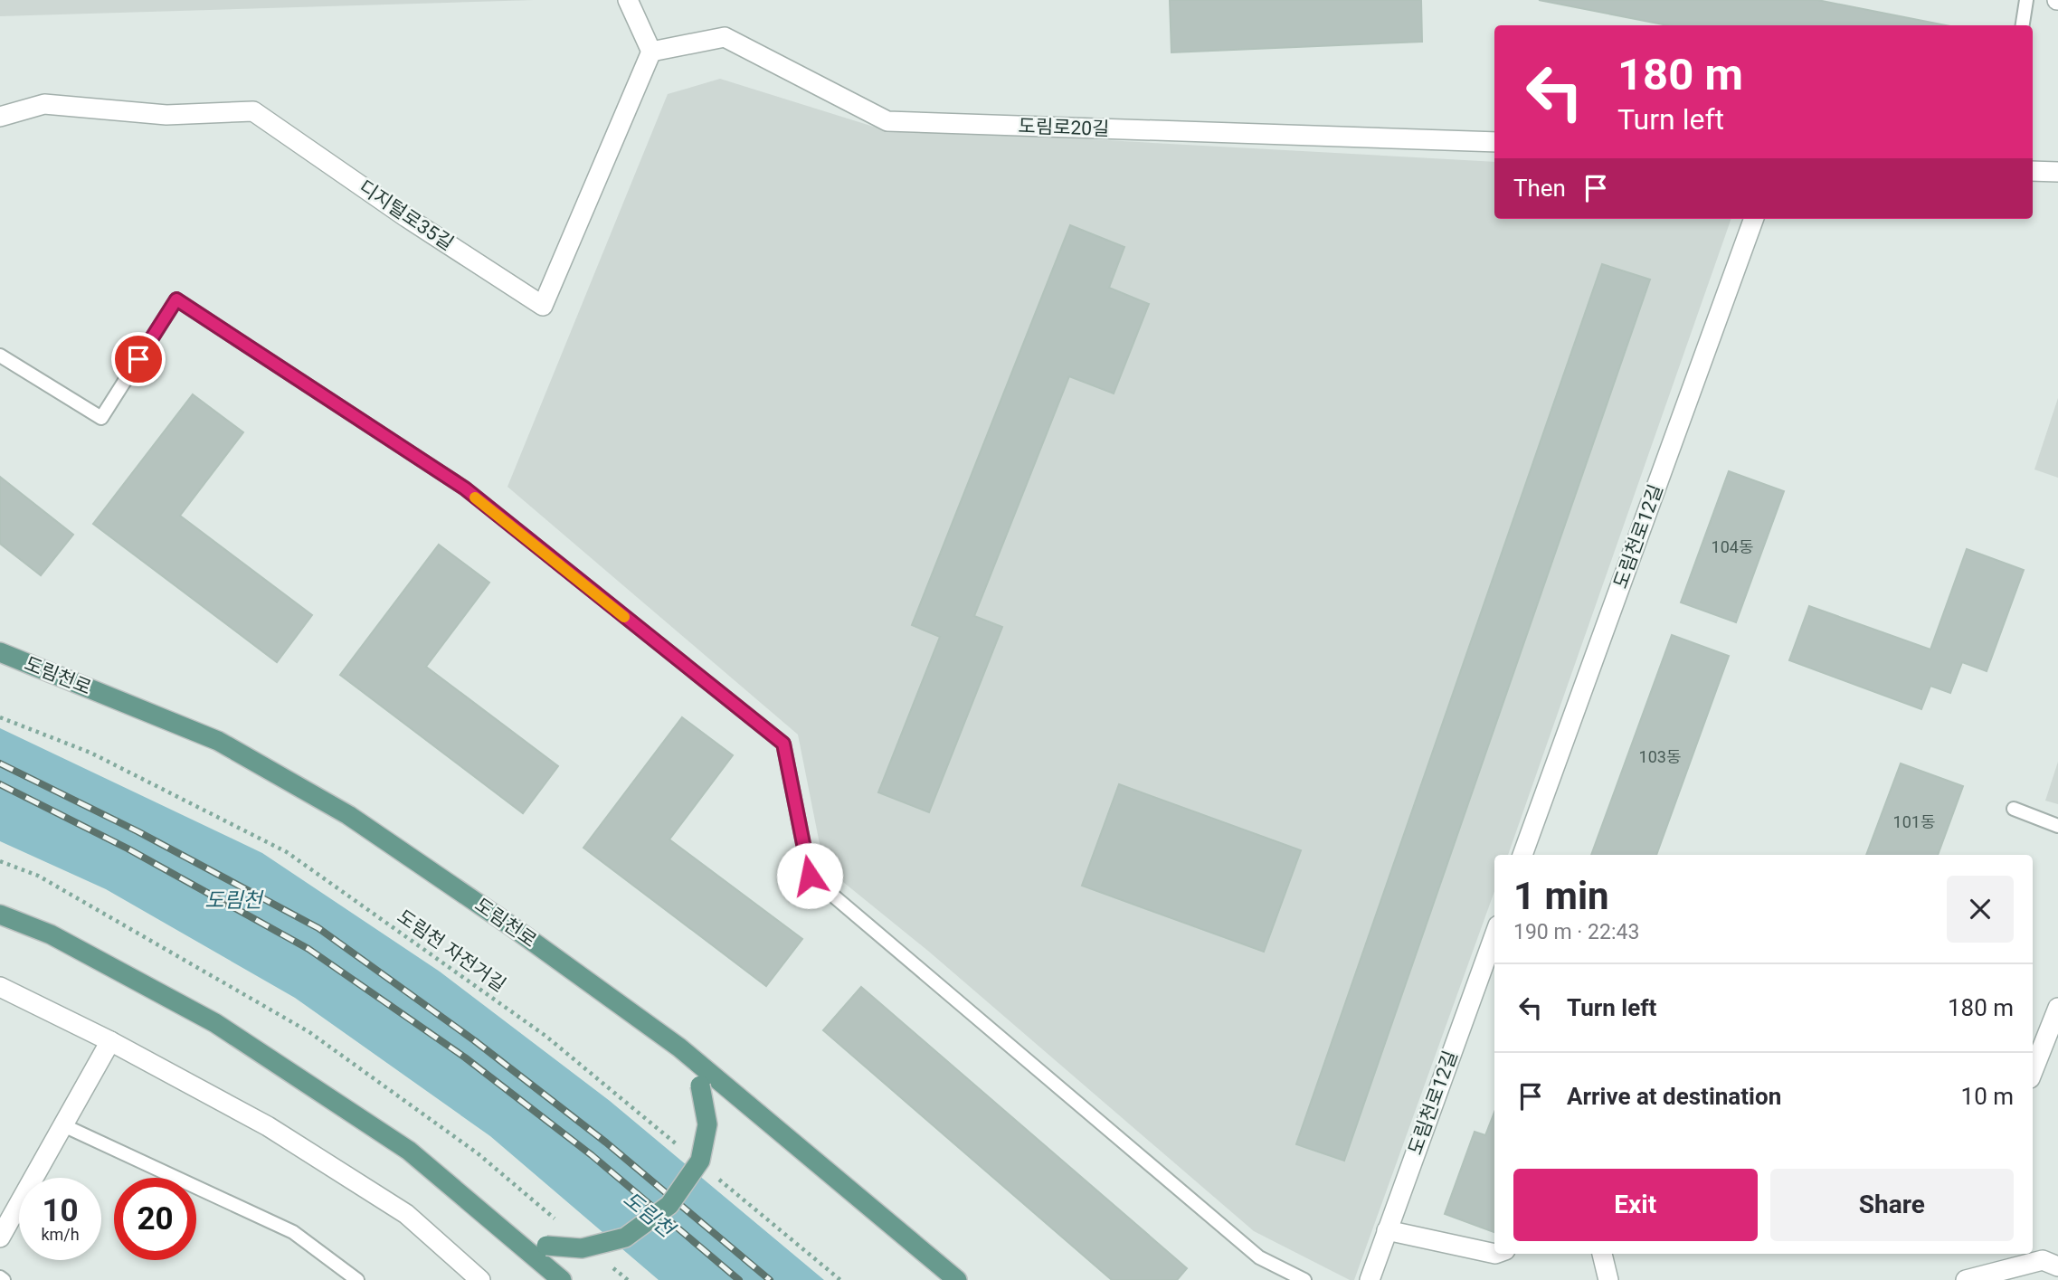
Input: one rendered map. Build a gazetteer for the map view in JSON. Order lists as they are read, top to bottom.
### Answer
{
  "streets": {
    "main road": ["도림천로"],
    "street": ["도림로20길", "디지털로35길", "도림천로12길"],
    "path": ["도림천 자전거길"]
  },
  "crossings": [
    ["도림로20길", "디지털로35길"]
  ],
  "water": ["도림천"],
  "house_numbers": ["104동", "103동", "101동"],
  "page": {
    "turn": ["180 m", "Turn left"],
    "then": "Then",
    "heading": ["1 min", "190 m · 22:43"],
    "list": [
      {
        "name": "Turn left",
        "value": "180 m"
      },
      {
        "name": "Arrive at destination",
        "value": "10 m"
      }
    ],
    "buttons": ["Exit", "Share"],
    "speed": "10 km/h",
    "limit": "20"
  }
}
